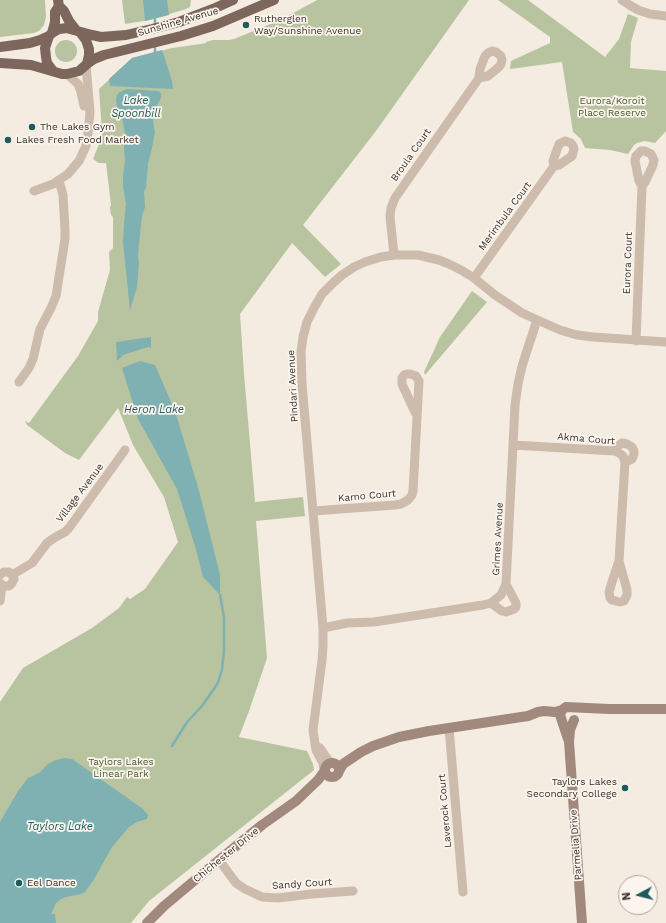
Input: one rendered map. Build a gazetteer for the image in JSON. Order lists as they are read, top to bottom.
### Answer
{
  "streets": {
    "main road": ["Sunshine Avenue"],
    "street": [
      "Broula Court",
      "Merimbula Court",
      "Eurora Court",
      "Pindari Avenue",
      "Akma Court",
      "Village Avenue",
      "Kamo Court",
      "Grimes Avenue",
      "Laverock Court",
      "Parmelia Drive",
      "Chichester Drive",
      "Sandy Court"
    ]
  },
  "crossings": [
    ["Broula Court", "Pindari Avenue"],
    ["Merimbula Court", "Pindari Avenue"],
    ["Eurora Court", "Pindari Avenue"],
    ["Pindari Avenue", "Kamo Court"],
    ["Pindari Avenue", "Grimes Avenue"],
    ["Pindari Avenue", "Chichester Drive"],
    ["Akma Court", "Grimes Avenue"],
    ["Laverock Court", "Chichester Drive"],
    ["Parmelia Drive", "Chichester Drive"],
    ["Chichester Drive", "Sandy Court"]
  ],
  "water": ["Lake Spoonbill", "Heron Lake", "Taylors Lake"],
  "parks": ["Eurora/Koroit Place Reserve", "Taylors Lakes Linear Park"],
  "places": [
    "Rutherglen Way/Sunshine Avenue",
    "The Lakes Gym",
    "Lakes Fresh Food Market",
    "Taylors Lakes Secondary College",
    "Eel Dance"
  ],
  "north": "left"
}
